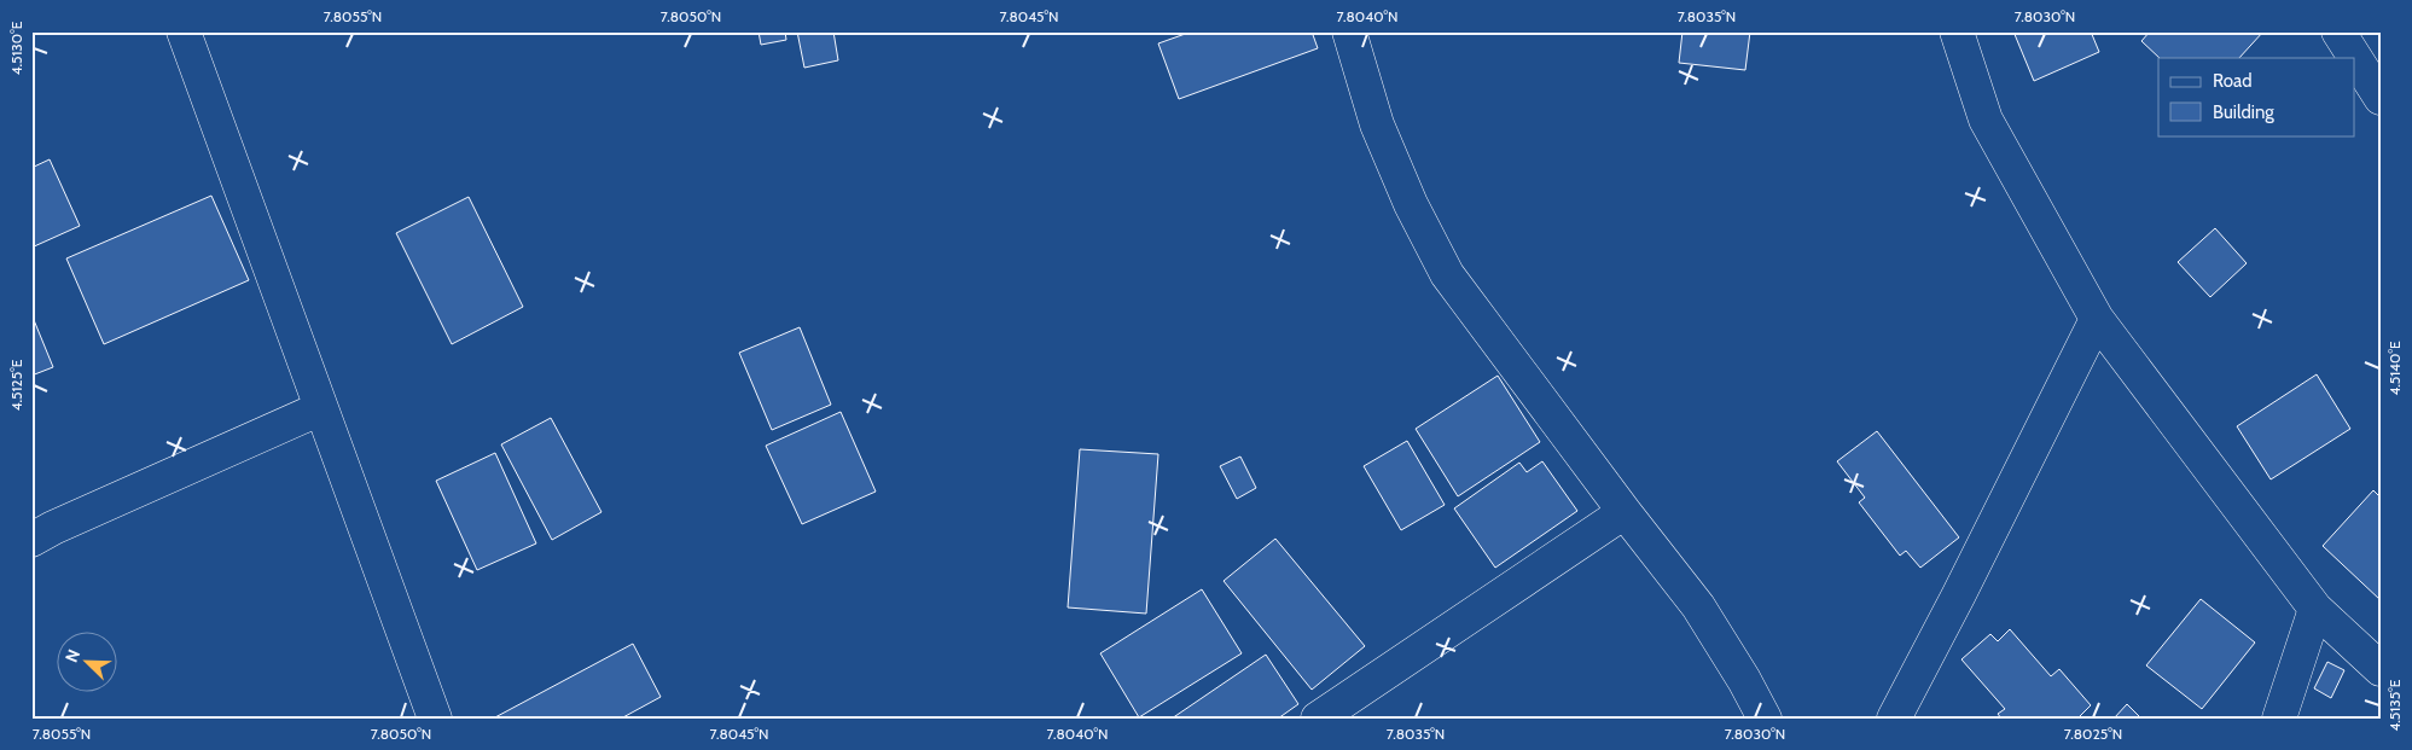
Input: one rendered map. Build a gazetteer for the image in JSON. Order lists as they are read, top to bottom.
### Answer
{
  "legend": ["Road", "Building"],
  "north": "top left",
  "coordinates": [
    "7.8055°N",
    "7.8050°N",
    "7.8045°N",
    "7.8040°N",
    "7.8035°N",
    "7.8030°N",
    "4.5130°E",
    "4.5140°E",
    "4.5125°E",
    "4.5135°E",
    "7.8025°N"
  ]
}
